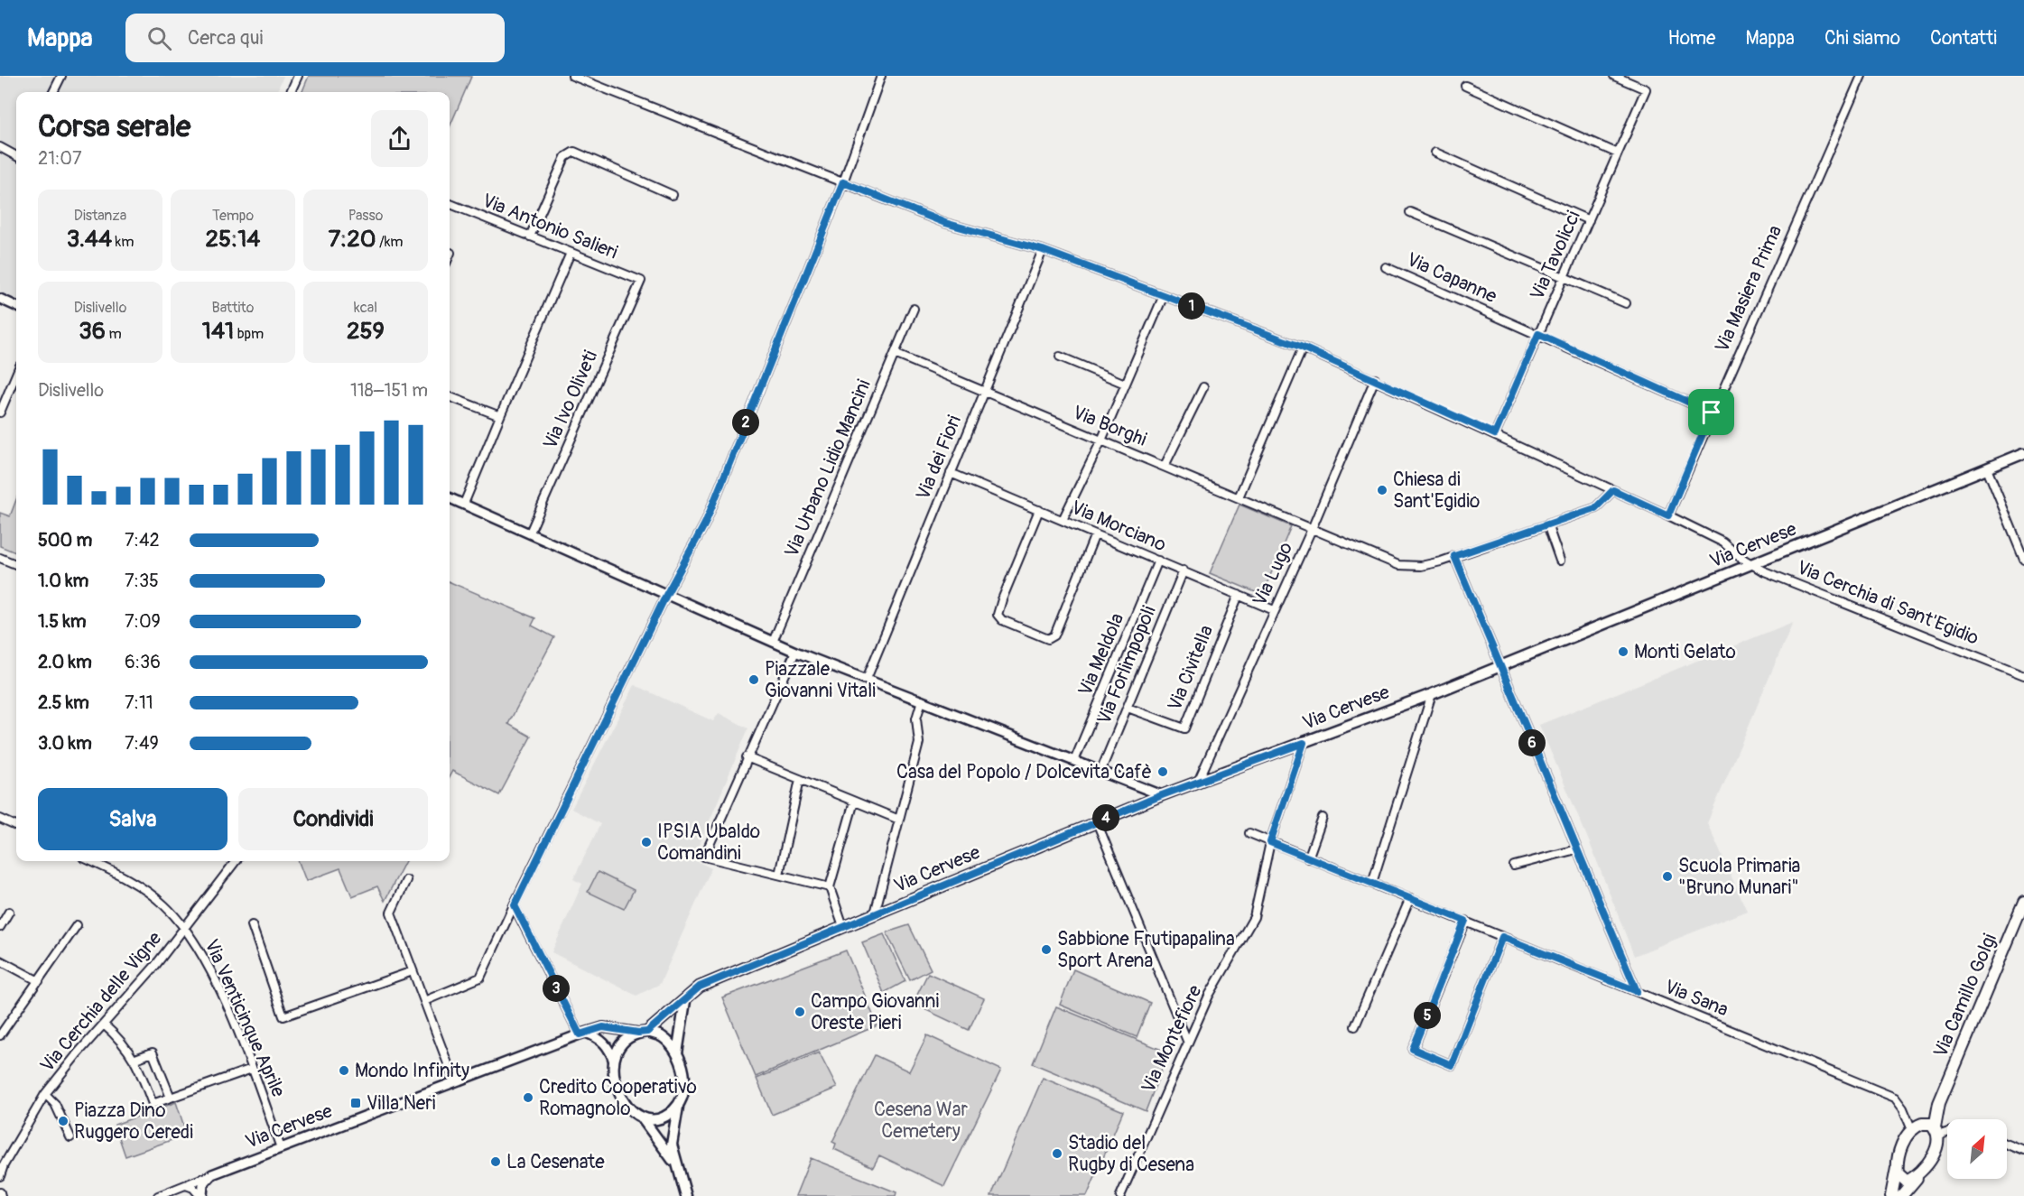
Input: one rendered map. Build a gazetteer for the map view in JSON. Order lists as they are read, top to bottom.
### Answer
{
  "streets": {
    "main road": ["Via Cervese", "Via Camillo Golgi"],
    "street": [
      "Via Antonio Salieri",
      "Via Tavolicci",
      "Via Capanne",
      "Via Masiera Prima",
      "Via Ivo Oliveti",
      "Via Borghi",
      "Via dei Fiori",
      "Via Urbano Lidio Mancini",
      "Via Morciano",
      "Via Lugo",
      "Via Cerchia di Sant'Egidio",
      "Via Meldola",
      "Via Forlimpopoli",
      "Via Civitella",
      "Via Sana",
      "Via Cerchia delle Vigne",
      "Via Venticinque Aprile",
      "Via Montefiore"
    ]
  },
  "crossings": [
    ["Via Antonio Salieri", "Via Ivo Oliveti"],
    ["Via Tavolicci", "Via Capanne"],
    ["Via Tavolicci", "Via Cerchia di Sant'Egidio"],
    ["Via Capanne", "Via Masiera Prima"],
    ["Via Masiera Prima", "Via Cerchia di Sant'Egidio"],
    ["Via Borghi", "Via dei Fiori"],
    ["Via Borghi", "Via Urbano Lidio Mancini"],
    ["Via Borghi", "Via Lugo"],
    ["Via Borghi", "Via Cerchia di Sant'Egidio"],
    ["Via dei Fiori", "Via Morciano"],
    ["Via dei Fiori", "Via Cerchia di Sant'Egidio"],
    ["Via Morciano", "Via Lugo"],
    ["Via Morciano", "Via Meldola"],
    ["Via Morciano", "Via Forlimpopoli"],
    ["Via Morciano", "Via Civitella"],
    ["Via Cervese", "Via Lugo"],
    ["Via Cervese", "Via Cerchia di Sant'Egidio"],
    ["Via Cervese", "Via Venticinque Aprile"],
    ["Via Cervese", "Via Montefiore"],
    ["Via Lugo", "Via Cerchia di Sant'Egidio"],
    ["Via Forlimpopoli", "Via Civitella"],
    ["Via Camillo Golgi", "Via Sana"],
    ["Via Sana", "Via Montefiore"],
    ["Via Cerchia delle Vigne", "Via Venticinque Aprile"]
  ],
  "parks": ["Cesena War Cemetery"],
  "places": {
    "other": [
      "Chiesa di Sant'Egidio",
      "Monti Gelato",
      "Piazzale Giovanni Vitali",
      "Casa del Popolo / Dolcevita Cafè",
      "IPSIA Ubaldo Comandini",
      "Scuola Primaria \"Bruno Munari\"",
      "Sabbione Frutipapalina Sport Arena",
      "Campo Giovanni Oreste Pieri",
      "Mondo Infinity",
      "Credito Cooperativo Romagnolo",
      "Piazza Dino Ruggero Ceredi",
      "Stadio del Rugby di Cesena",
      "La Cesenate"
    ],
    "transit": ["Villa Neri"]
  },
  "north": "top right",
  "page": {
    "header": "Mappa",
    "search": "Cerca qui",
    "nav": [
      "Home",
      "Mappa",
      "Chi siamo",
      "Contatti"
    ],
    "heading": ["Corsa serale", "21:07"],
    "stats": [
      ["Distanza", "3.44 km"],
      ["Tempo", "25:14"],
      ["Passo", "7:20 /km"],
      ["Dislivello", "36 m"],
      ["Battito", "141 bpm"],
      ["kcal", "259"]
    ],
    "pins": [
      "1",
      "2",
      "6",
      "4",
      "3",
      "5"
    ],
    "chart": ["Dislivello", "118–151 m"],
    "list": [
      {
        "name": "500 m",
        "note": "7:42"
      },
      {
        "name": "1.0 km",
        "note": "7:35"
      },
      {
        "name": "1.5 km",
        "note": "7:09"
      },
      {
        "name": "2.0 km",
        "note": "6:36"
      },
      {
        "name": "2.5 km",
        "note": "7:11"
      },
      {
        "name": "3.0 km",
        "note": "7:49"
      }
    ],
    "buttons": ["Salva", "Condividi"]
  }
}
